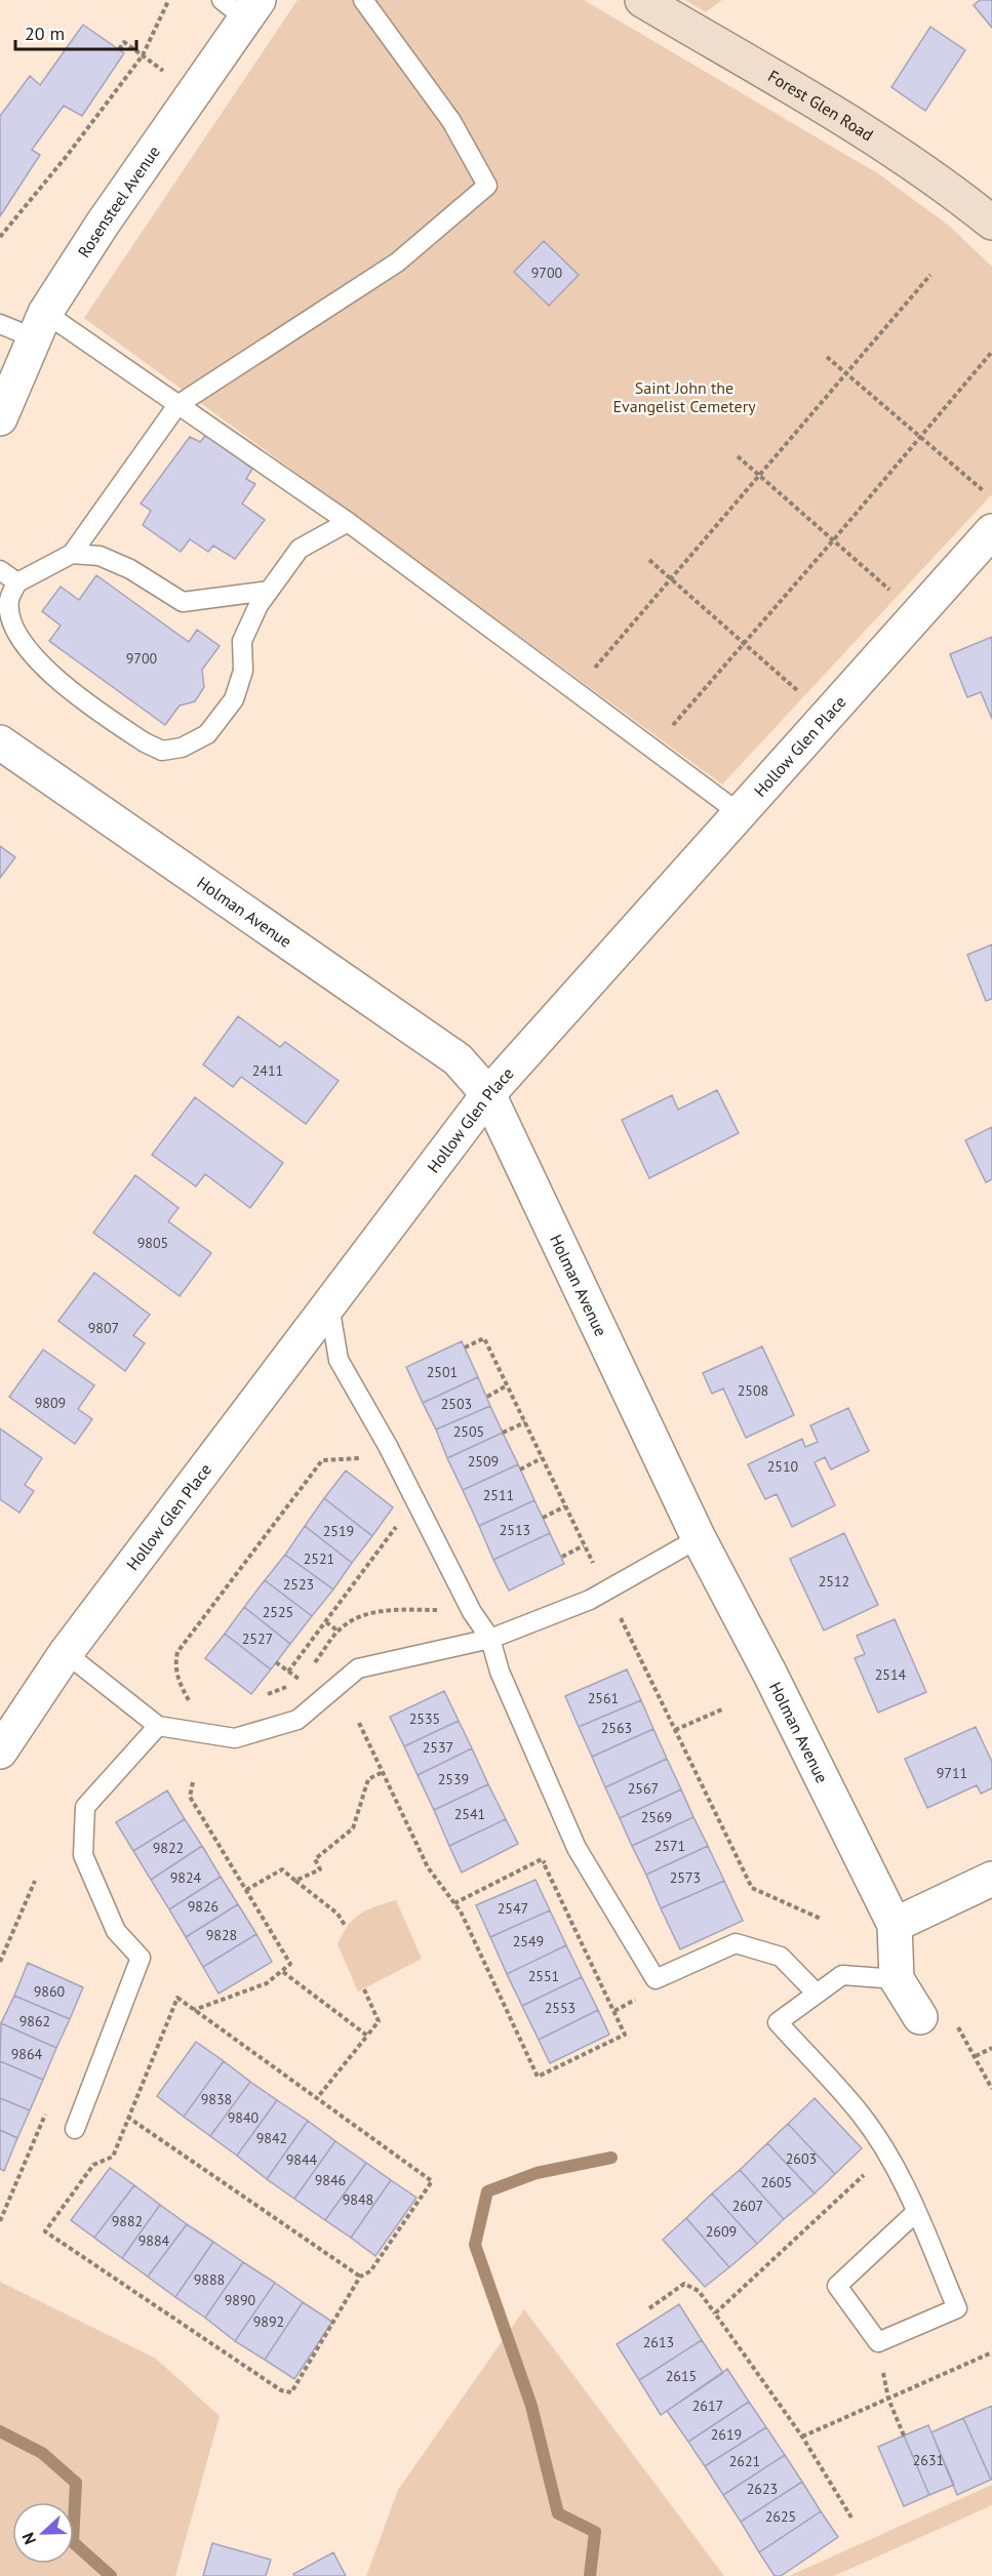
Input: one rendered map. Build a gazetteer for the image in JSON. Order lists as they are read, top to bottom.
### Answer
{
  "streets": {
    "main road": ["Forest Glen Road"],
    "street": ["Rosensteel Avenue", "Hollow Glen Place", "Holman Avenue"]
  },
  "crossings": [
    ["Hollow Glen Place", "Holman Avenue"]
  ],
  "parks": ["Saint John the Evangelist Cemetery"],
  "house_numbers": [
    "9700",
    "9700",
    "2411",
    "9805",
    "9807",
    "2501",
    "2508",
    "9809",
    "2503",
    "2505",
    "2509",
    "2510",
    "2511",
    "2513",
    "2519",
    "2521",
    "2512",
    "2523",
    "2525",
    "2527",
    "2514",
    "2561",
    "2535",
    "2563",
    "2537",
    "9711",
    "2539",
    "2567",
    "2541",
    "2569",
    "2571",
    "9822",
    "9824",
    "2573",
    "9826",
    "2547",
    "9828",
    "2549",
    "2551",
    "9860",
    "2553",
    "9862",
    "9864",
    "9838",
    "9840",
    "9842",
    "2603",
    "9844",
    "9846",
    "2605",
    "9848",
    "2607",
    "9882",
    "2609",
    "9884",
    "9888",
    "9890",
    "9892",
    "2613",
    "2615",
    "2617",
    "2619",
    "2631",
    "2621",
    "2623",
    "2625"
  ],
  "scale_bar": "20 m",
  "north": "left"
}
